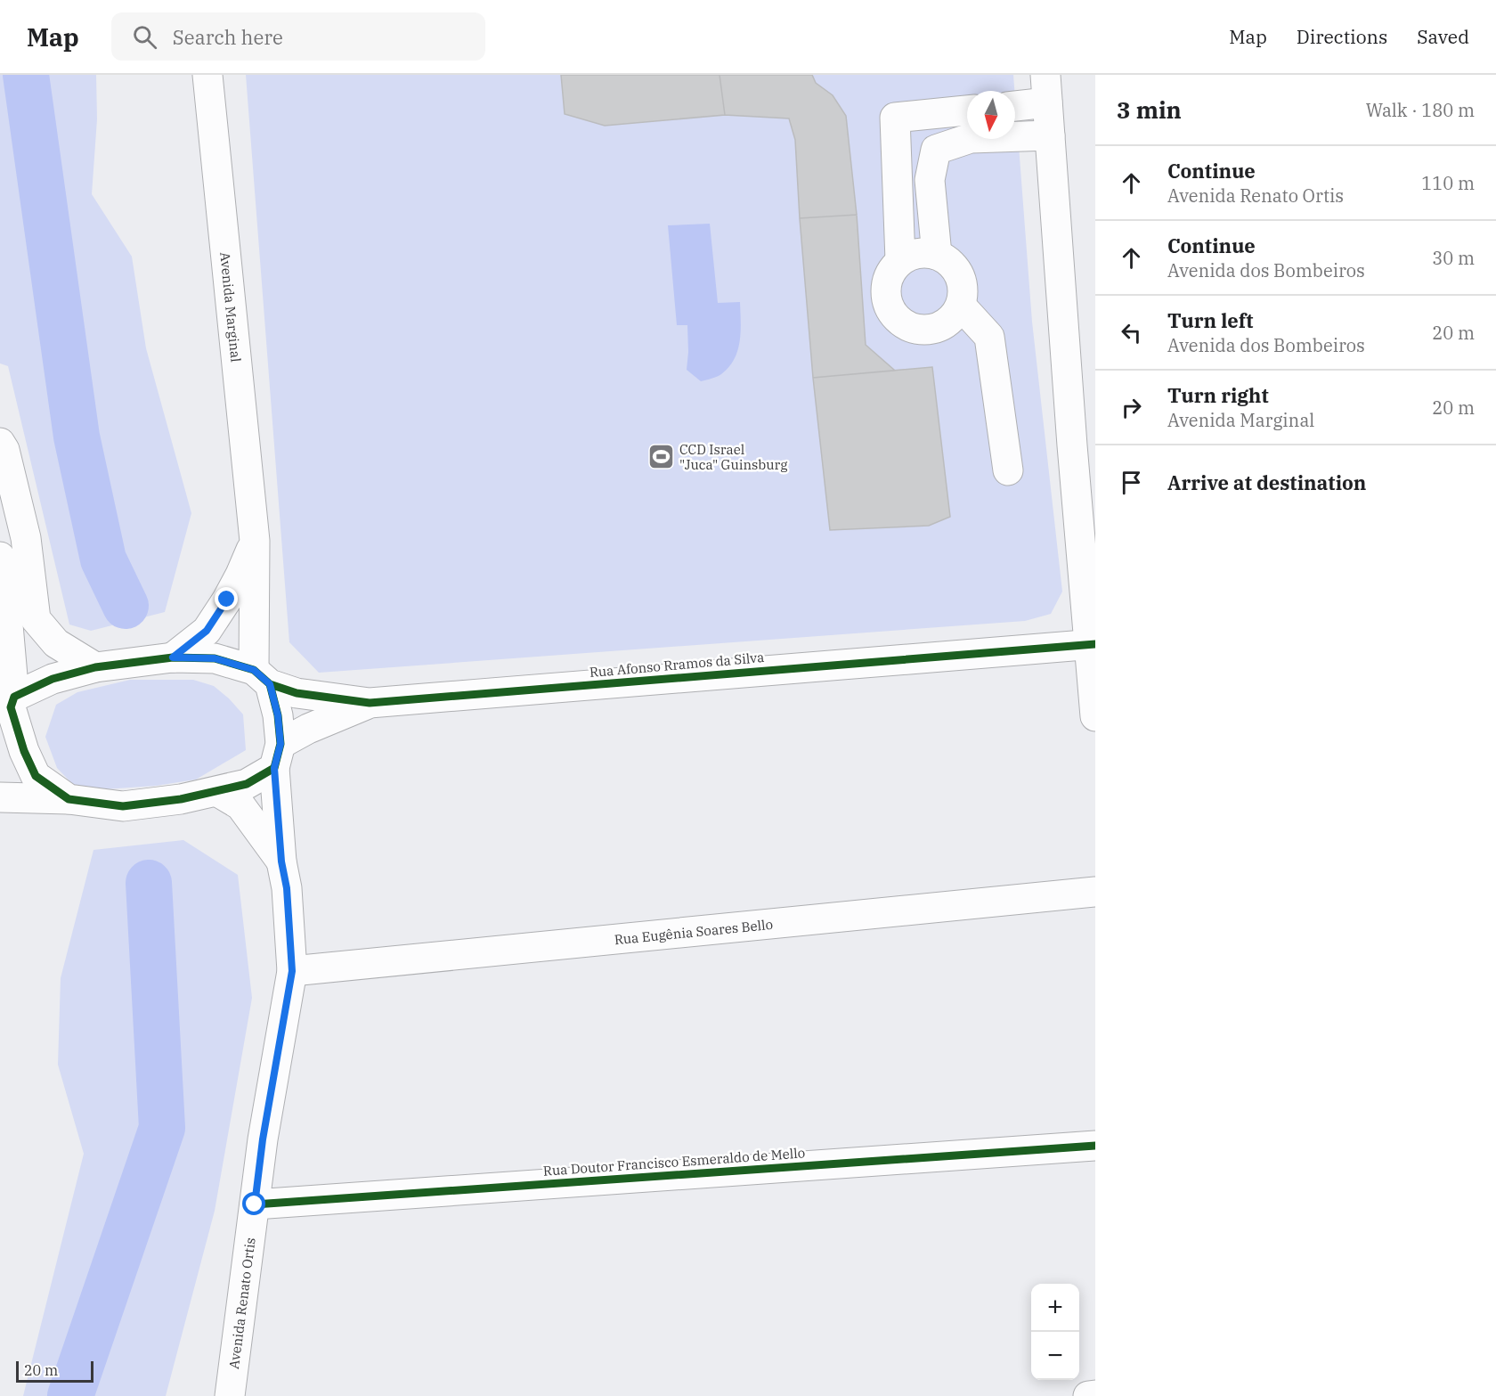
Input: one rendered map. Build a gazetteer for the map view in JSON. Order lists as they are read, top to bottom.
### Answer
{
  "streets": {
    "street": [
      "Avenida Marginal",
      "Rua Afonso Rramos da Silva",
      "Rua Eugênia Soares Bello",
      "Rua Doutor Francisco Esmeraldo de Mello",
      "Avenida Renato Ortis"
    ]
  },
  "crossings": [
    ["Avenida Marginal", "Rua Afonso Rramos da Silva"],
    ["Avenida Marginal", "Avenida Renato Ortis"],
    ["Rua Afonso Rramos da Silva", "Avenida Renato Ortis"],
    ["Rua Eugênia Soares Bello", "Avenida Renato Ortis"],
    ["Rua Doutor Francisco Esmeraldo de Mello", "Avenida Renato Ortis"]
  ],
  "places": {
    "sports": ["CCD Israel \"Juca\" Guinsburg"]
  },
  "scale_bar": "20 m",
  "north": "bottom",
  "page": {
    "header": "Map",
    "search": "Search here",
    "nav": ["Map", "Directions", "Saved"],
    "heading": ["3 min", "Walk · 180 m"],
    "list": [
      ["Continue", "Avenida Renato Ortis", "110 m"],
      ["Continue", "Avenida dos Bombeiros", "30 m"],
      ["Turn left", "Avenida dos Bombeiros", "20 m"],
      ["Turn right", "Avenida Marginal", "20 m"],
      "Arrive at destination"
    ],
    "map_buttons": ["+", "−"],
    "scale": "20 m"
  }
}
